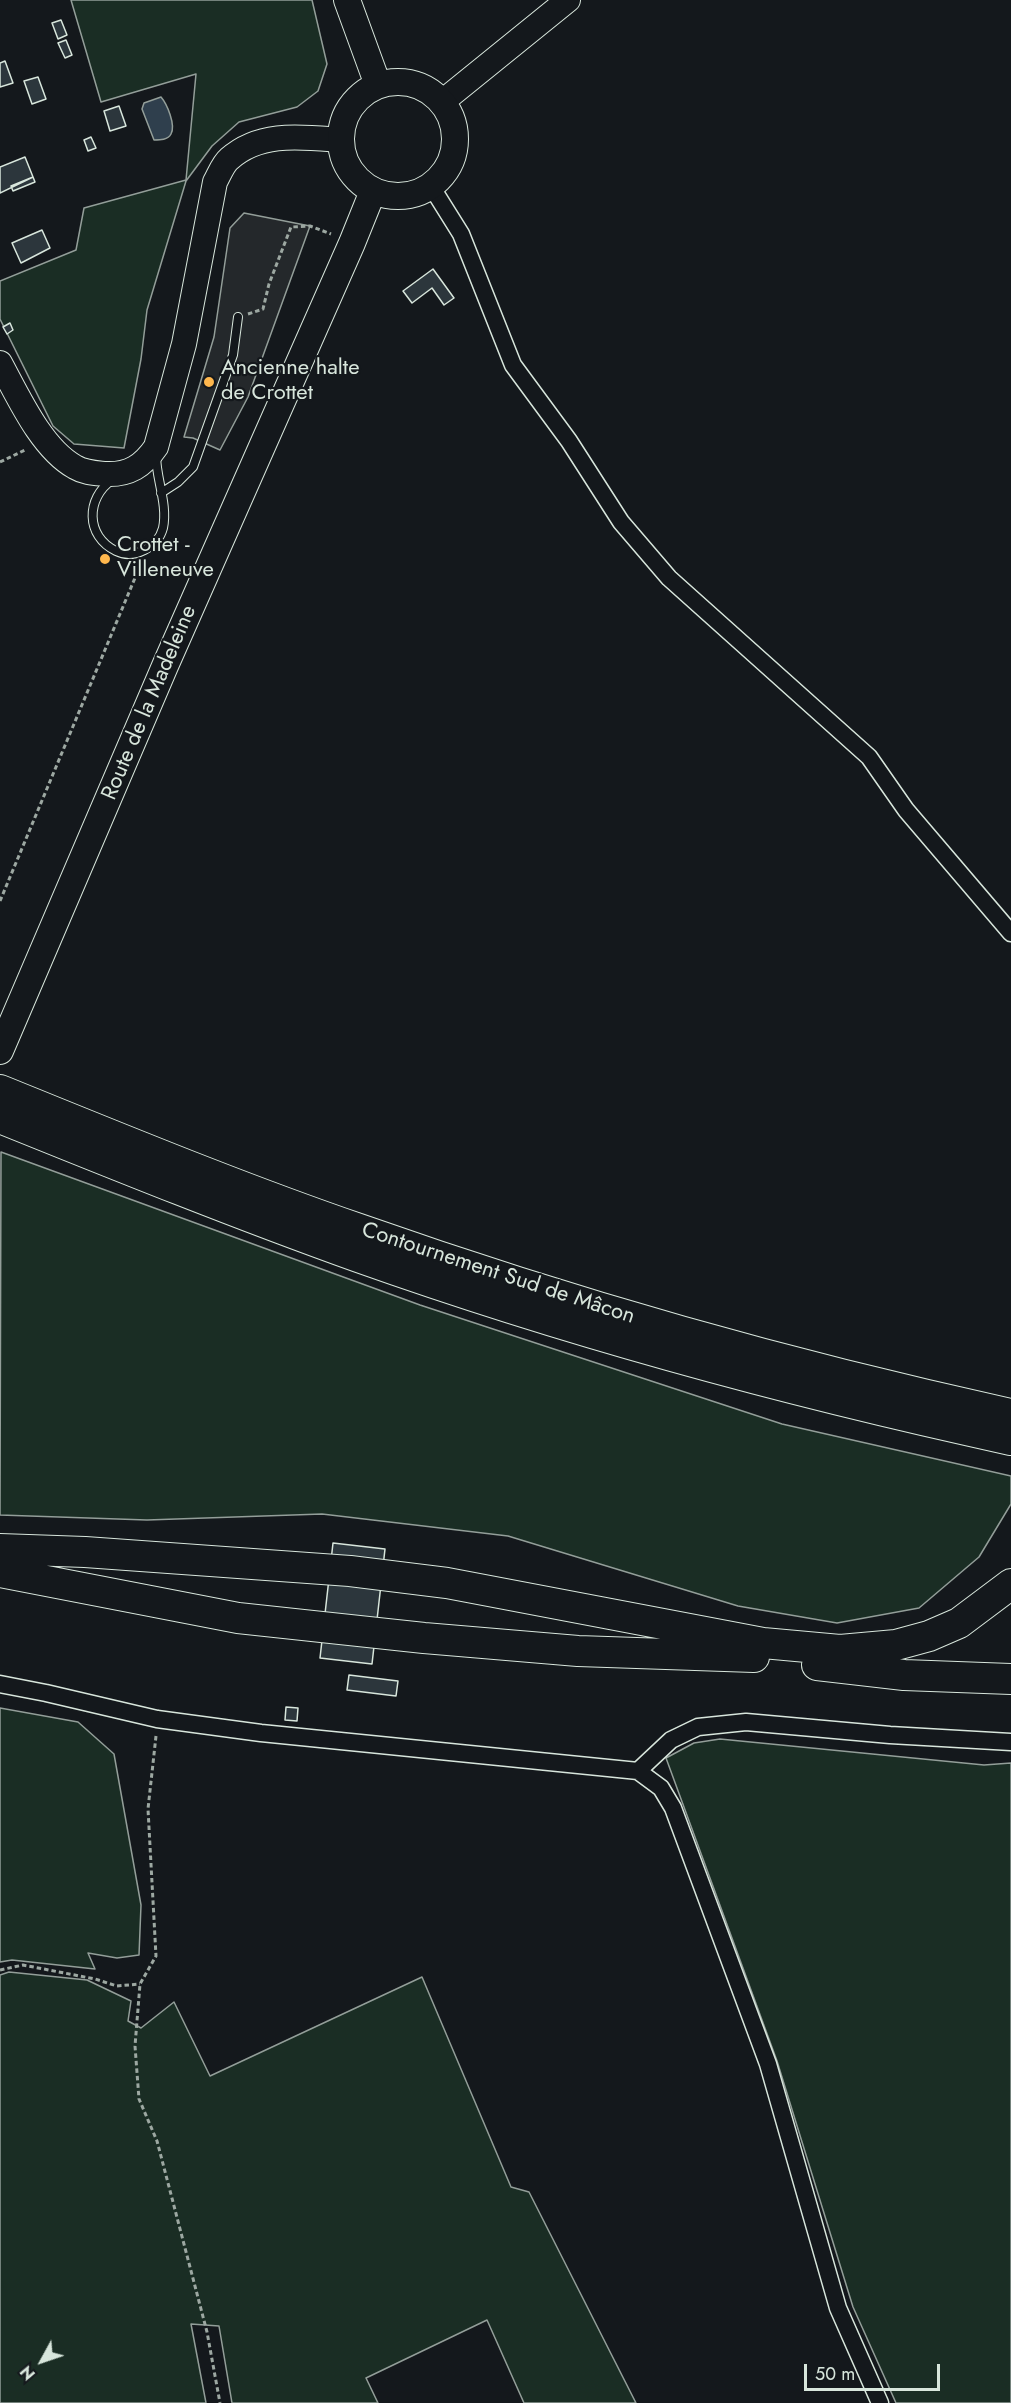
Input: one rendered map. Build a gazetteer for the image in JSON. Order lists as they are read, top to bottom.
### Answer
{
  "streets": {
    "highway": ["Contournement Sud de Mâcon"],
    "main road": ["Route de la Madeleine"]
  },
  "places": ["Ancienne halte de Crottet", "Crottet - Villeneuve"],
  "scale_bar": "50 m",
  "north": "bottom left"
}
